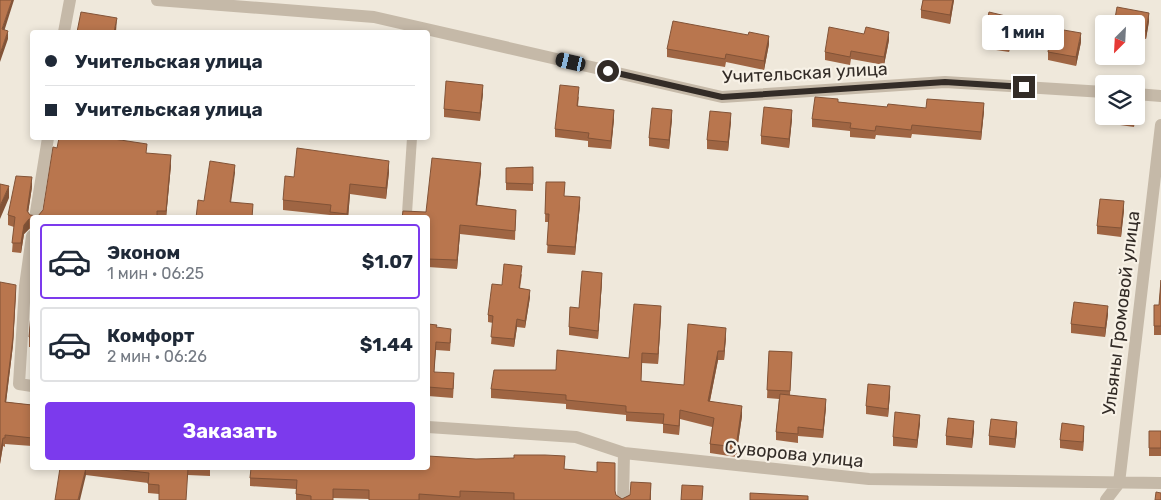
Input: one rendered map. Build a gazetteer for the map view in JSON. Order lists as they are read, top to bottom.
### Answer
{
  "streets": {
    "street": ["Учительская улица", "Ульяны Громовой улица", "Суворова улица"]
  },
  "crossings": [
    ["Ульяны Громовой улица", "Суворова улица"]
  ],
  "north": "bottom left",
  "page": {
    "bubble": "1 мин",
    "banner": ["Учительская улица", "Учительская улица"],
    "list": [
      {
        "name": "Эконом",
        "note": "1 мин · 06:25",
        "value": "$1.07"
      },
      {
        "name": "Комфорт",
        "note": "2 мин · 06:26",
        "value": "$1.44"
      }
    ],
    "buttons": "Заказать"
  }
}
